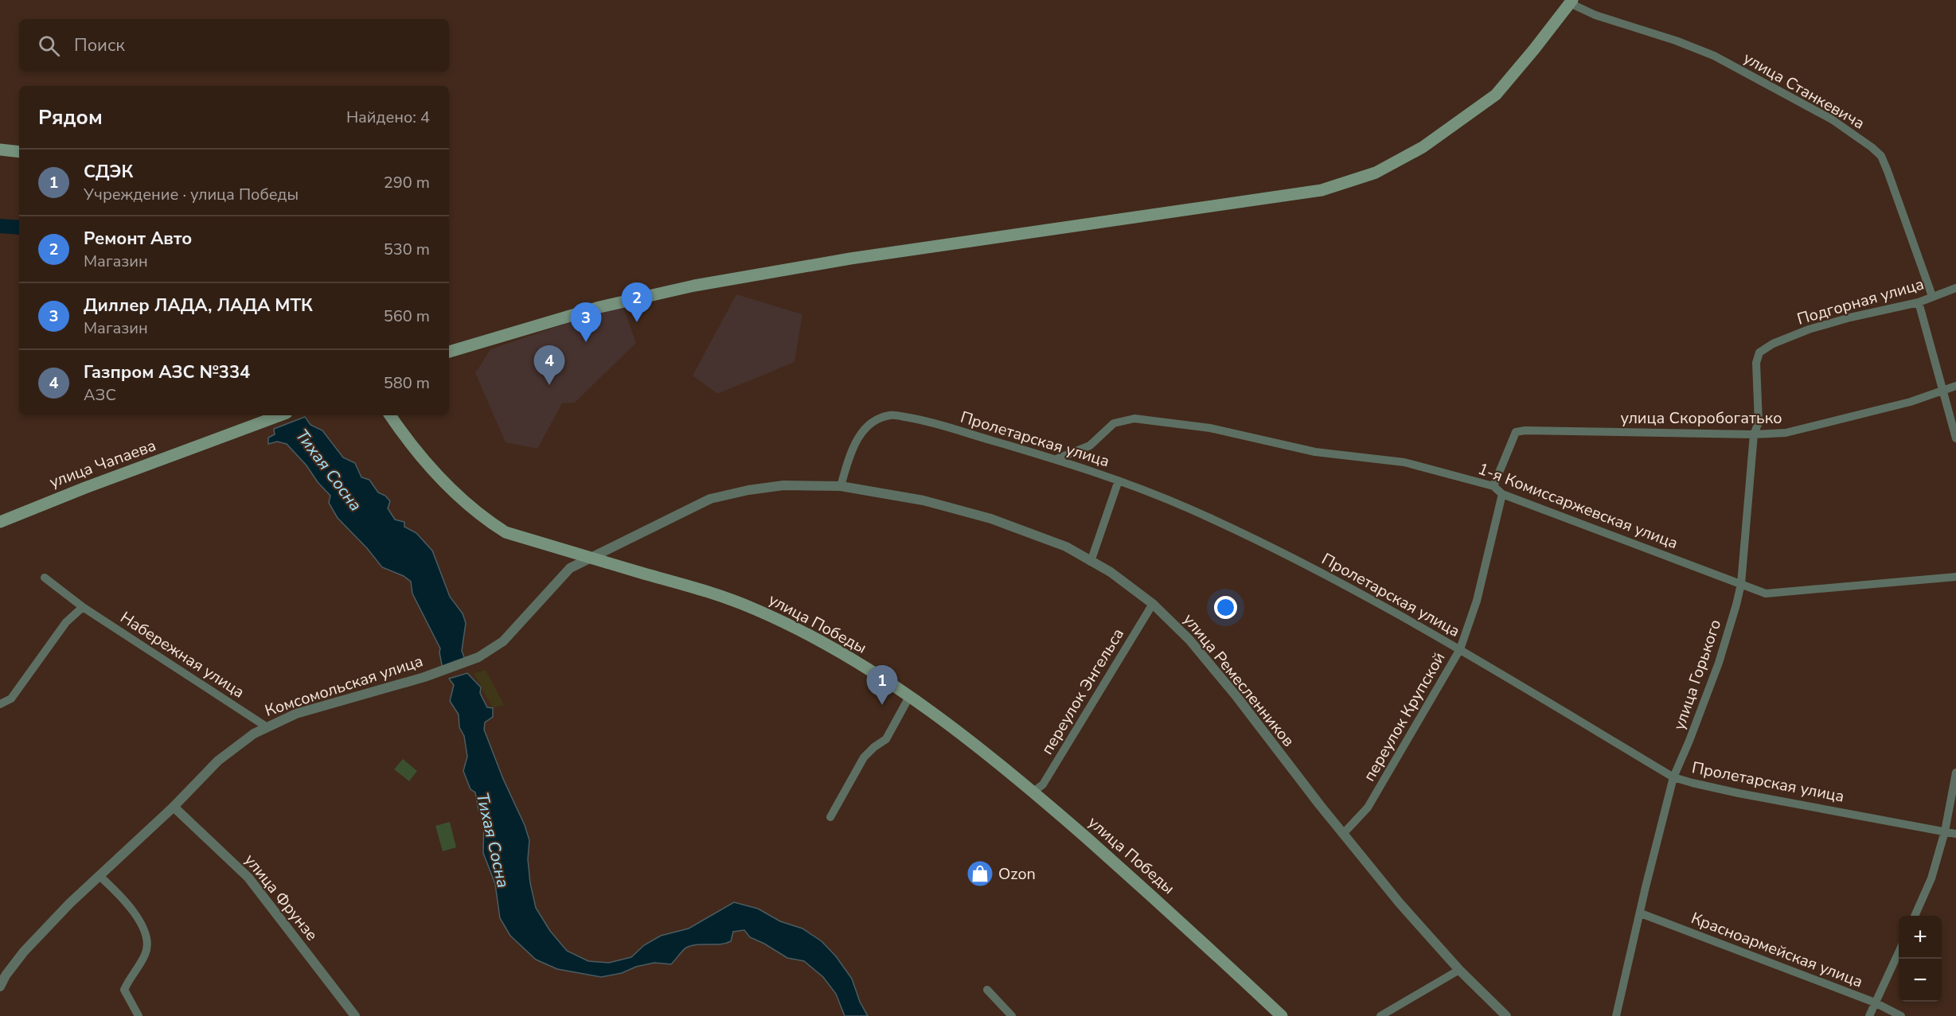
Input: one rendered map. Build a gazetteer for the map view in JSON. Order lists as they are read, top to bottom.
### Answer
{
  "streets": {
    "main road": ["улица Чапаева", "улица Победы"],
    "street": [
      "улица Станкевича",
      "Подгорная улица",
      "улица Скоробогатько",
      "Пролетарская улица",
      "1-я Комиссаржевская улица",
      "Набережная улица",
      "улица Горького",
      "улица Ремесленников",
      "Комсомольская улица",
      "переулок Энгельса",
      "переулок Крупской",
      "улица Фрунзе",
      "Красноармейская улица"
    ]
  },
  "crossings": [
    ["улица Станкевича", "Подгорная улица"],
    ["Подгорная улица", "улица Горького"],
    ["улица Скоробогатько", "1-я Комиссаржевская улица"],
    ["улица Скоробогатько", "улица Горького"],
    ["Пролетарская улица", "1-я Комиссаржевская улица"],
    ["Пролетарская улица", "улица Горького"],
    ["Пролетарская улица", "улица Ремесленников"],
    ["Пролетарская улица", "переулок Крупской"],
    ["1-я Комиссаржевская улица", "улица Горького"],
    ["1-я Комиссаржевская улица", "переулок Крупской"],
    ["улица Победы", "улица Ремесленников"],
    ["улица Победы", "Комсомольская улица"],
    ["улица Победы", "переулок Энгельса"],
    ["Набережная улица", "Комсомольская улица"],
    ["улица Горького", "Красноармейская улица"],
    ["улица Ремесленников", "Комсомольская улица"],
    ["улица Ремесленников", "переулок Энгельса"],
    ["улица Ремесленников", "переулок Крупской"],
    ["Комсомольская улица", "улица Фрунзе"]
  ],
  "water": ["Тихая Сосна"],
  "places": {
    "shop": ["Ozon"]
  },
  "page": {
    "search": "Поиск",
    "heading": ["Рядом", "Найдено: 4"],
    "list": [
      {
        "mark": "1",
        "name": "СДЭК",
        "note": "Учреждение · улица Победы",
        "value": "290 m"
      },
      {
        "mark": "2",
        "name": "Ремонт Авто",
        "note": "Магазин",
        "value": "530 m"
      },
      {
        "mark": "3",
        "name": "Диллер ЛАДА, ЛАДА МТК",
        "note": "Магазин",
        "value": "560 m"
      },
      {
        "mark": "4",
        "name": "Газпром АЗС №334",
        "note": "АЗС",
        "value": "580 m"
      }
    ],
    "pins": [
      "2",
      "3",
      "4",
      "1"
    ],
    "map_buttons": ["+", "−"]
  }
}
